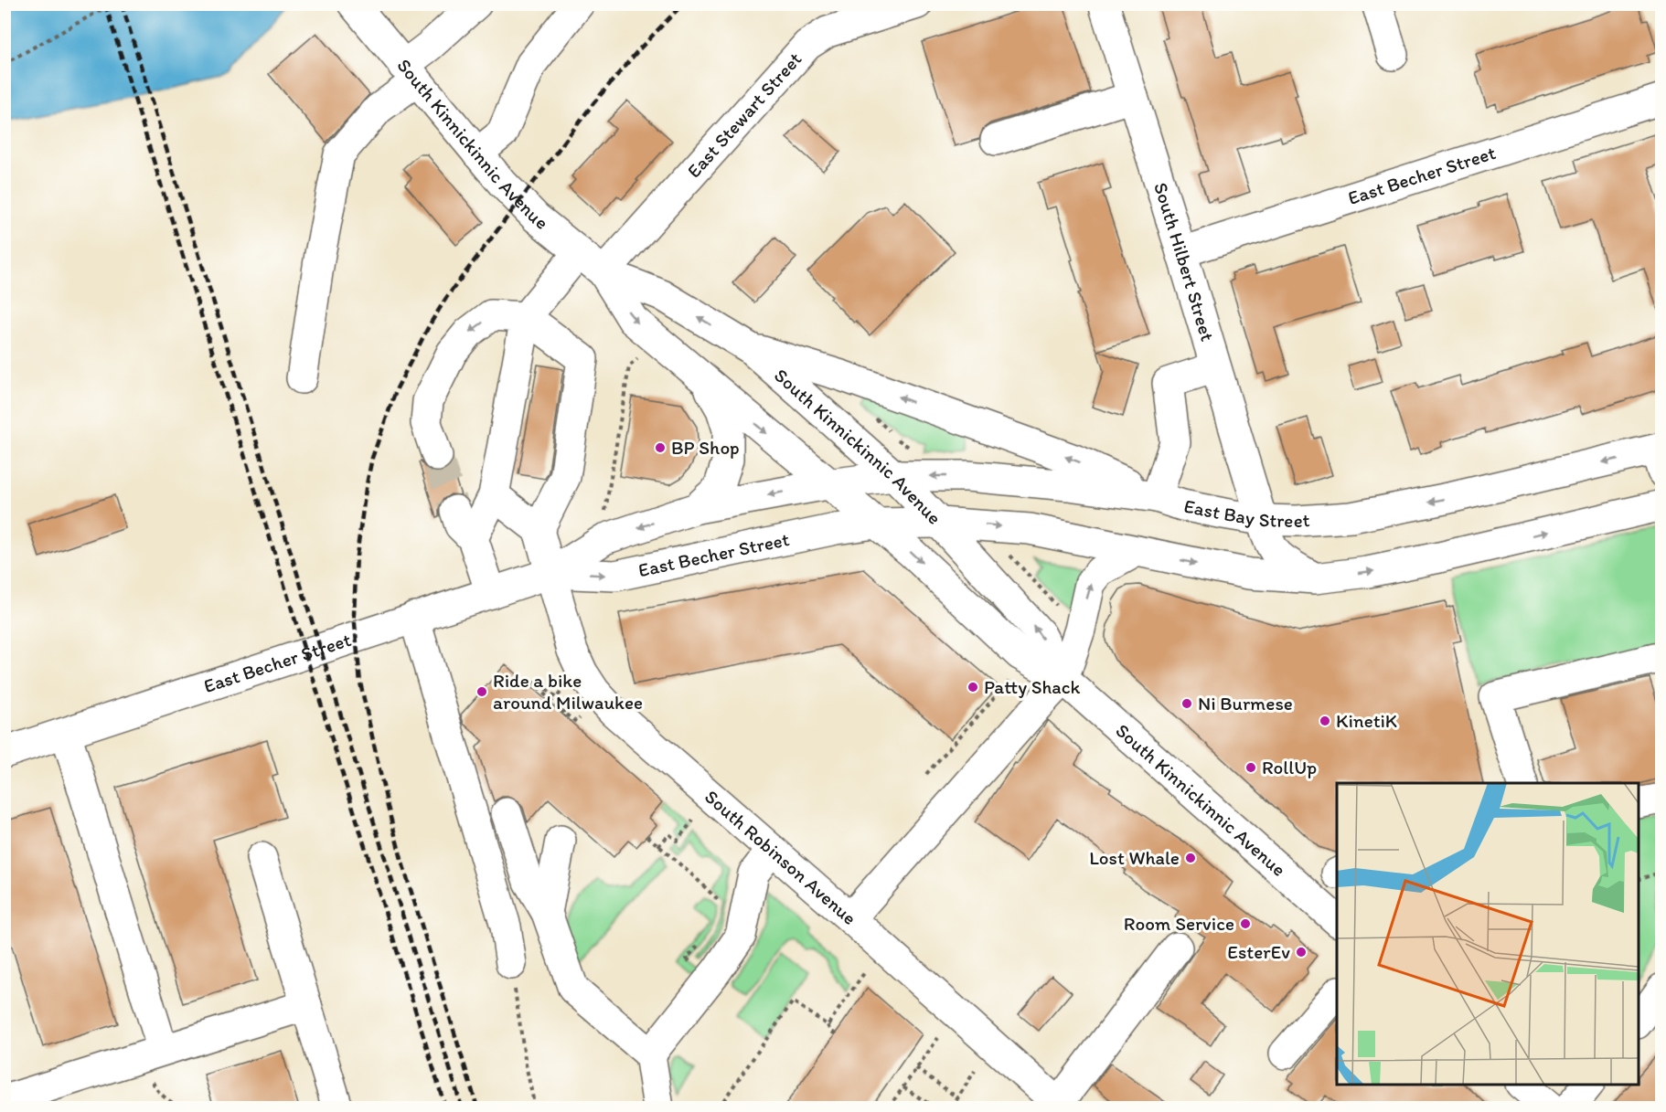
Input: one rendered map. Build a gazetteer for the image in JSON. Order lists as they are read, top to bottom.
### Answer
{
  "streets": {
    "main road": [
      "East Stewart Street",
      "South Kinnickinnic Avenue",
      "East Becher Street",
      "South Hilbert Street",
      "East Bay Street",
      "South Robinson Avenue"
    ]
  },
  "crossings": [
    ["East Stewart Street", "South Kinnickinnic Avenue"],
    ["South Kinnickinnic Avenue", "East Becher Street"],
    ["South Kinnickinnic Avenue", "East Bay Street"],
    ["East Becher Street", "South Hilbert Street"],
    ["East Becher Street", "East Bay Street"],
    ["East Becher Street", "South Robinson Avenue"],
    ["South Hilbert Street", "East Bay Street"]
  ],
  "places": [
    "BP Shop",
    "Patty Shack",
    "Ride a bike around Milwaukee",
    "Ni Burmese",
    "KinetiK",
    "RollUp",
    "Lost Whale",
    "Room Service",
    "EsterEv"
  ]
}
